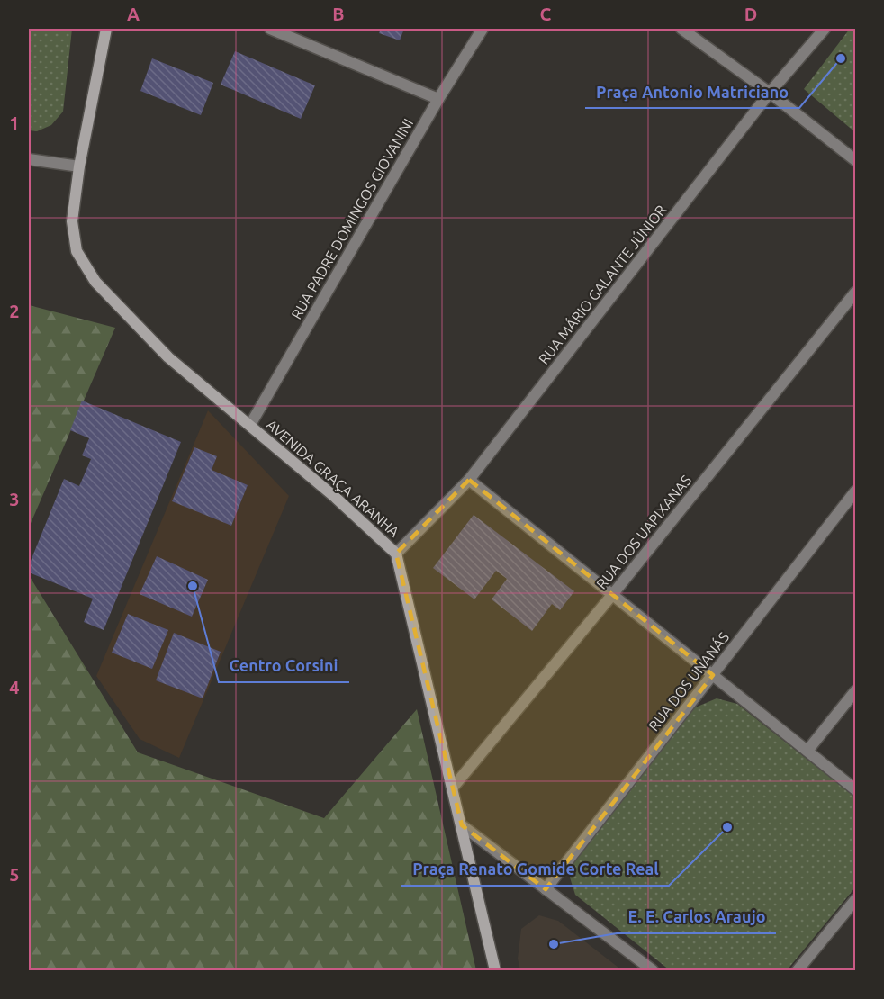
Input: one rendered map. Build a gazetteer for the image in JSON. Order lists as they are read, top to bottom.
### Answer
{
  "streets": {
    "street": [
      "RUA PADRE DOMINGOS GIOVANINI",
      "RUA MÁRIO GALANTE JÚNIOR",
      "AVENIDA GRAÇA ARANHA",
      "RUA DOS UAPIXANAS",
      "RUA DOS UNANÁS"
    ]
  },
  "crossings": [
    ["RUA PADRE DOMINGOS GIOVANINI", "AVENIDA GRAÇA ARANHA"],
    ["RUA MÁRIO GALANTE JÚNIOR", "AVENIDA GRAÇA ARANHA"],
    ["AVENIDA GRAÇA ARANHA", "RUA DOS UAPIXANAS"]
  ],
  "places": [
    "Praça Antonio Matriciano",
    "Centro Corsini",
    "Praça Renato Gomide Corte Real",
    "E. E. Carlos Araujo"
  ],
  "grid": {
    "columns": [
      "A",
      "B",
      "C",
      "D"
    ],
    "rows": [
      "1",
      "2",
      "3",
      "4",
      "5"
    ]
  }
}
